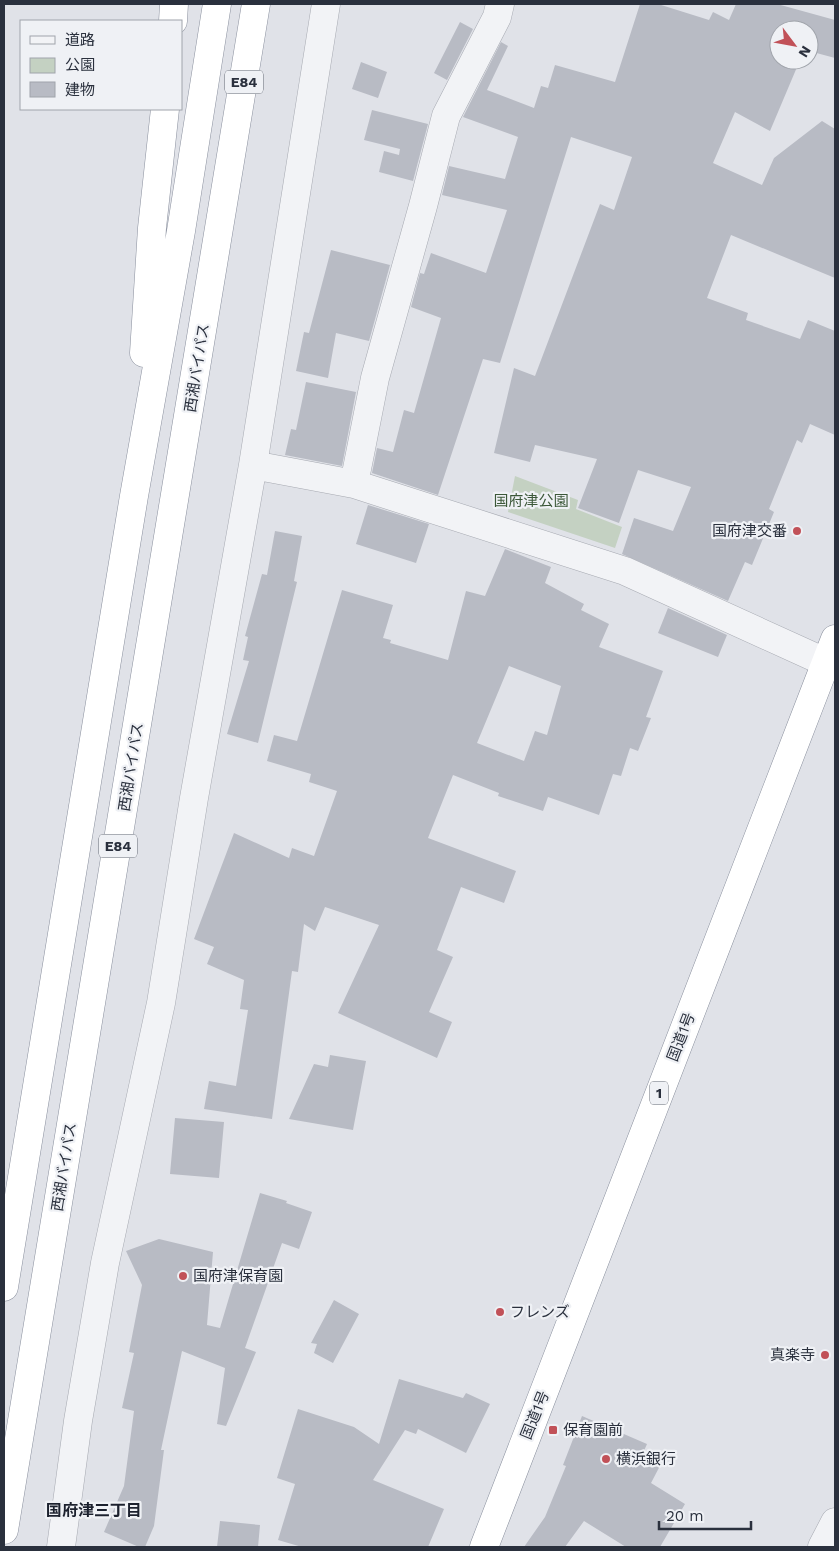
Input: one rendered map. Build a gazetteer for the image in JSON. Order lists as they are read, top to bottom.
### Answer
{
  "streets": {
    "highway": [
      "E84",
      "西湘バイパス",
      "国道1号",
      "1"
    ]
  },
  "districts": ["国府津三丁目"],
  "parks": ["国府津公園"],
  "places": {
    "other": [
      "国府津交番",
      "国府津保育園",
      "フレンズ",
      "真楽寺",
      "横浜銀行"
    ],
    "transit": ["保育園前"]
  },
  "legend": ["道路", "公園", "建物"],
  "scale_bar": "20 m",
  "north": "bottom right"
}
